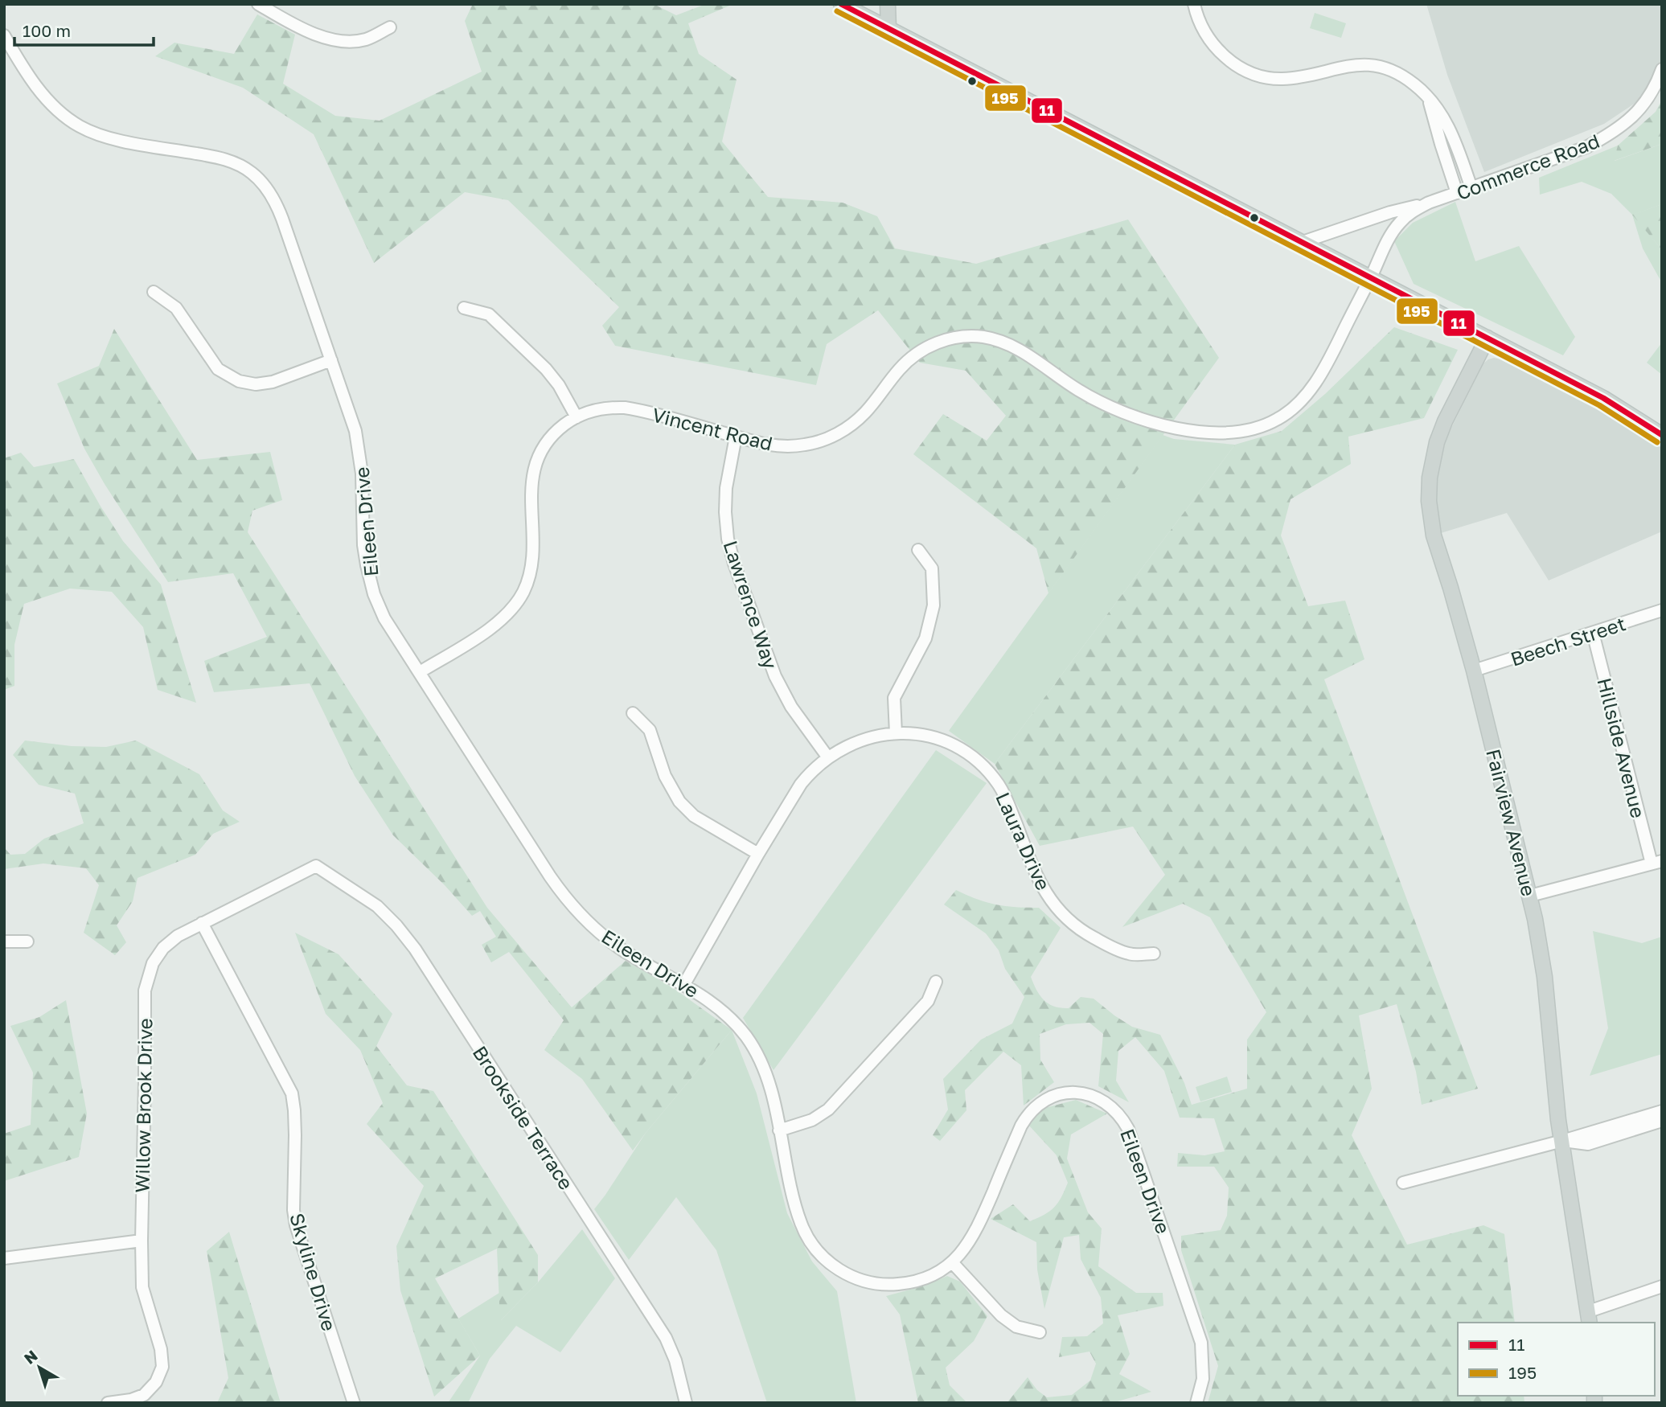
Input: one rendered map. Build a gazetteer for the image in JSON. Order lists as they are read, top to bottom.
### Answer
{
  "streets": {
    "main road": ["Fairview Avenue"],
    "street": [
      "Commerce Road",
      "Vincent Road",
      "Eileen Drive",
      "Lawrence Way",
      "Beech Street",
      "Hillside Avenue",
      "Laura Drive",
      "Willow Brook Drive",
      "Brookside Terrace",
      "Skyline Drive"
    ]
  },
  "crossings": [
    ["Commerce Road", "Vincent Road"],
    ["Vincent Road", "Eileen Drive"],
    ["Vincent Road", "Lawrence Way"],
    ["Eileen Drive", "Laura Drive"],
    ["Lawrence Way", "Laura Drive"],
    ["Beech Street", "Hillside Avenue"],
    ["Beech Street", "Fairview Avenue"],
    ["Willow Brook Drive", "Brookside Terrace"],
    ["Willow Brook Drive", "Skyline Drive"]
  ],
  "lines": ["transit line 11", "transit line 195"],
  "legend": ["11", "195"],
  "scale_bar": "100 m",
  "north": "top left"
}
